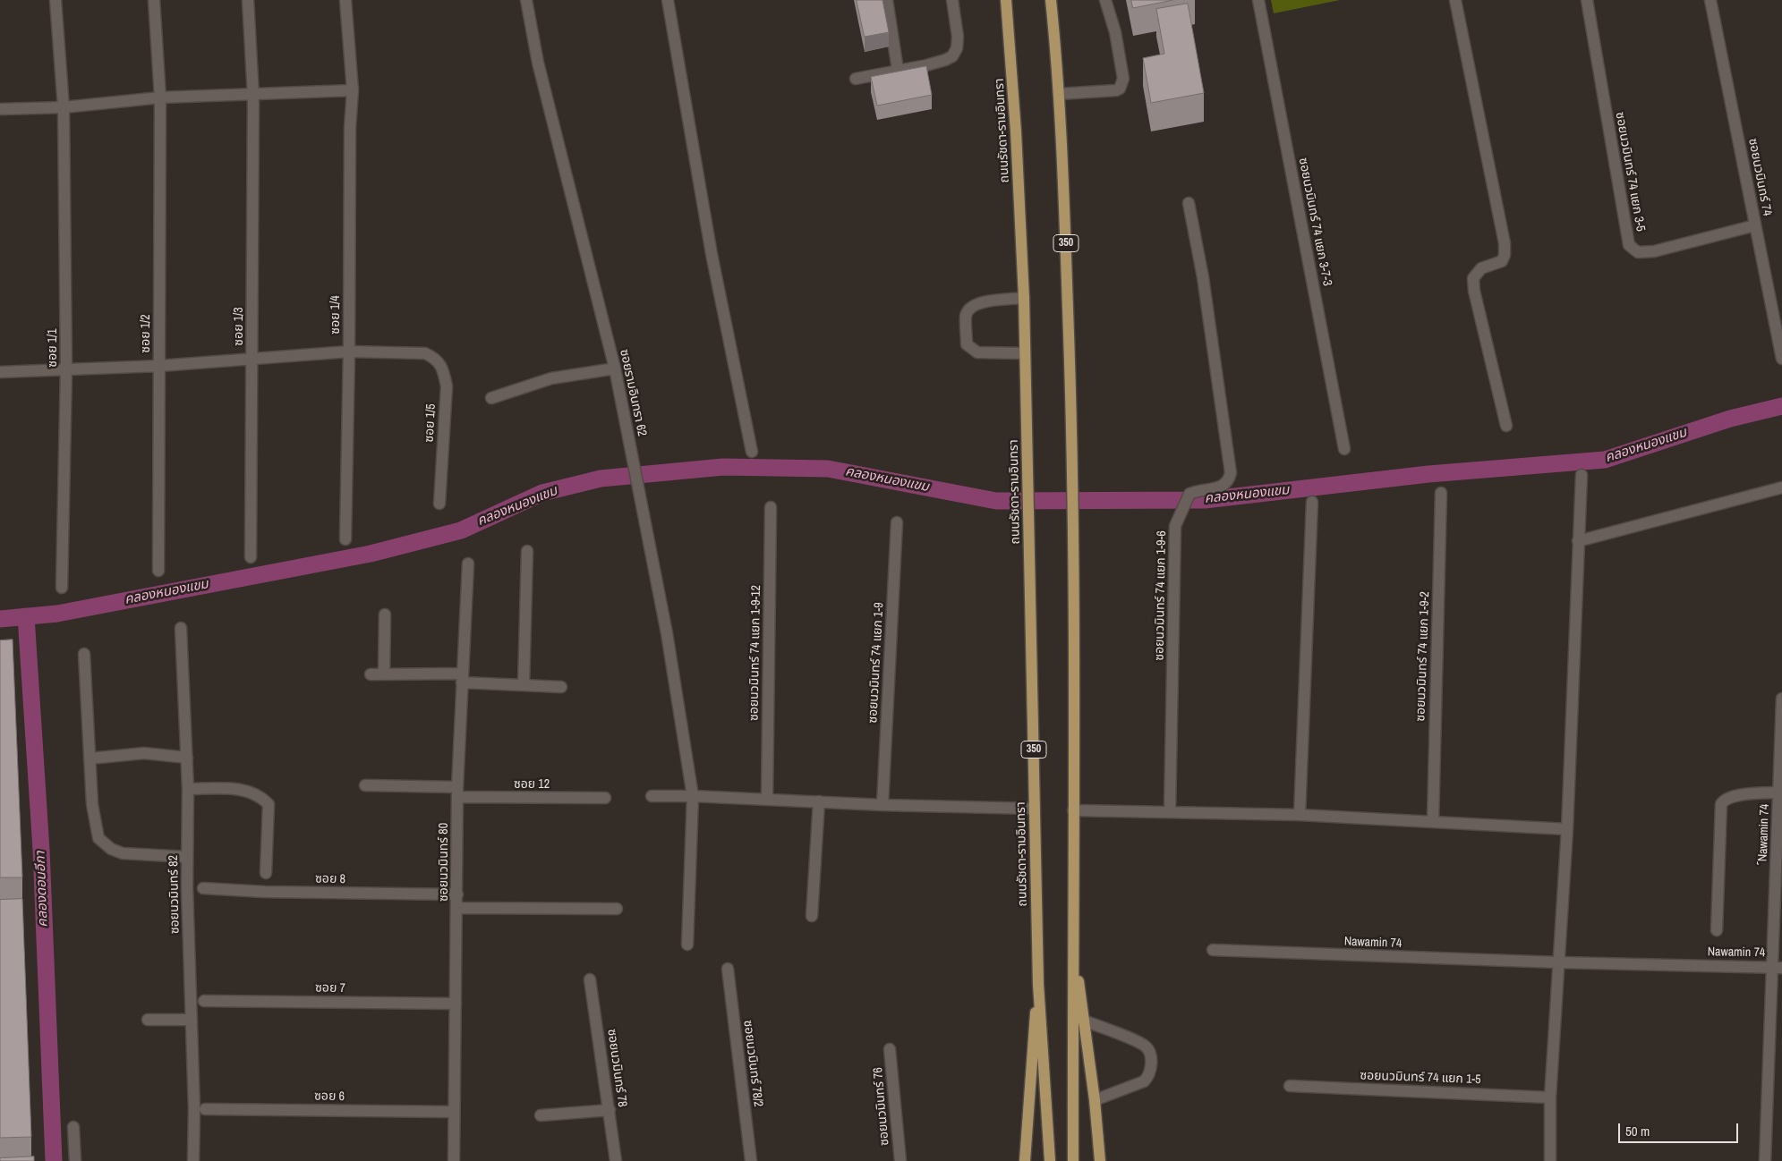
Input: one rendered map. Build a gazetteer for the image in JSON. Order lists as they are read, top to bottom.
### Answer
{
  "streets": {
    "main road": ["ถนนรัชดา-รามอินทรา", "350"],
    "street": [
      "ซอยนวมินทร์ 74 แยก 3-5",
      "ซอยนวมินทร์ 74",
      "ซอยนวมินทร์ 74 แยก 3-7-3",
      "ซอย 1/4",
      "ซอย 1/3",
      "ซอย 1/2",
      "ซอย 1/1",
      "ซอยรามอินทรา 62",
      "ซอย 1/5",
      "ซอยนวมินทร์ 74 แยก 1-9-6",
      "ซอยนวมินทร์ 74 แยก 1-9-12",
      "ซอยนวมินทร์ 74 แยก 1-9-2",
      "ซอยนวมินทร์ 74 แยก 1-9",
      "ซอย 12",
      "์Nawamin 74",
      "ซอยนวมินทร์ 80",
      "ซอย 8",
      "ซอยนวมินทร์ 82",
      "Nawamin 74",
      "ซอย 7",
      "ซอยนวมินทร์ 78/2",
      "ซอยนวมินทร์ 78",
      "ซอยนวมินทร์ 74 แยก 1-5",
      "ซอย 6",
      "ซอยนวมินทร์ 76"
    ]
  },
  "crossings": [
    ["ซอยนวมินทร์ 74 แยก 3-5", "ซอยนวมินทร์ 74"],
    ["ซอย 1/4", "ซอย 1/5"],
    ["ซอย 12", "ซอยนวมินทร์ 80"],
    ["์Nawamin 74", "Nawamin 74"],
    ["ซอยนวมินทร์ 80", "ซอย 8"],
    ["ซอยนวมินทร์ 80", "ซอย 7"],
    ["ซอยนวมินทร์ 80", "ซอย 6"]
  ],
  "water": ["คลองหนองแขม", "คลองดอนอีกา"],
  "scale_bar": "50 m"
}
